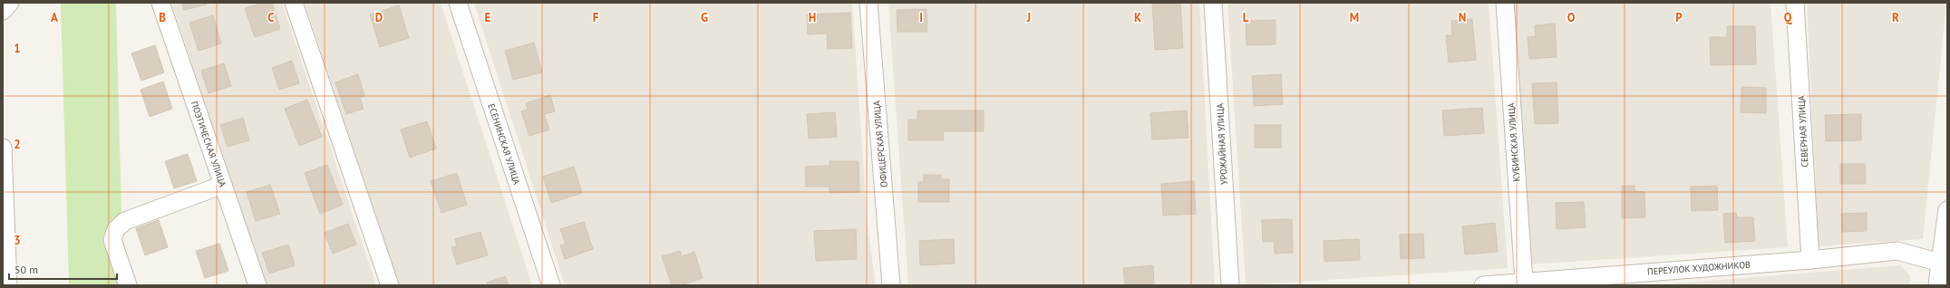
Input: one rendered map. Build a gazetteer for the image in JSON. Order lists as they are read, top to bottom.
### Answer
{
  "streets": {
    "street": [
      "СЕВЕРНАЯ УЛИЦА",
      "КУБИНСКАЯ УЛИЦА",
      "ПОЭТИЧЕСКАЯ УЛИЦА",
      "ЕСЕНИНСКАЯ УЛИЦА",
      "ОФИЦЕРСКАЯ УЛИЦА",
      "УРОЖАЙНАЯ УЛИЦА",
      "ПЕРЕУЛОК ХУДОЖНИКОВ"
    ]
  },
  "crossings": [
    ["СЕВЕРНАЯ УЛИЦА", "ПЕРЕУЛОК ХУДОЖНИКОВ"],
    ["КУБИНСКАЯ УЛИЦА", "ПЕРЕУЛОК ХУДОЖНИКОВ"]
  ],
  "scale_bar": "50 m",
  "grid": {
    "columns": [
      "A",
      "B",
      "C",
      "D",
      "E",
      "F",
      "G",
      "H",
      "I",
      "J",
      "K",
      "L",
      "M",
      "N",
      "O",
      "P",
      "Q",
      "R"
    ],
    "rows": ["1", "2", "3"]
  }
}
